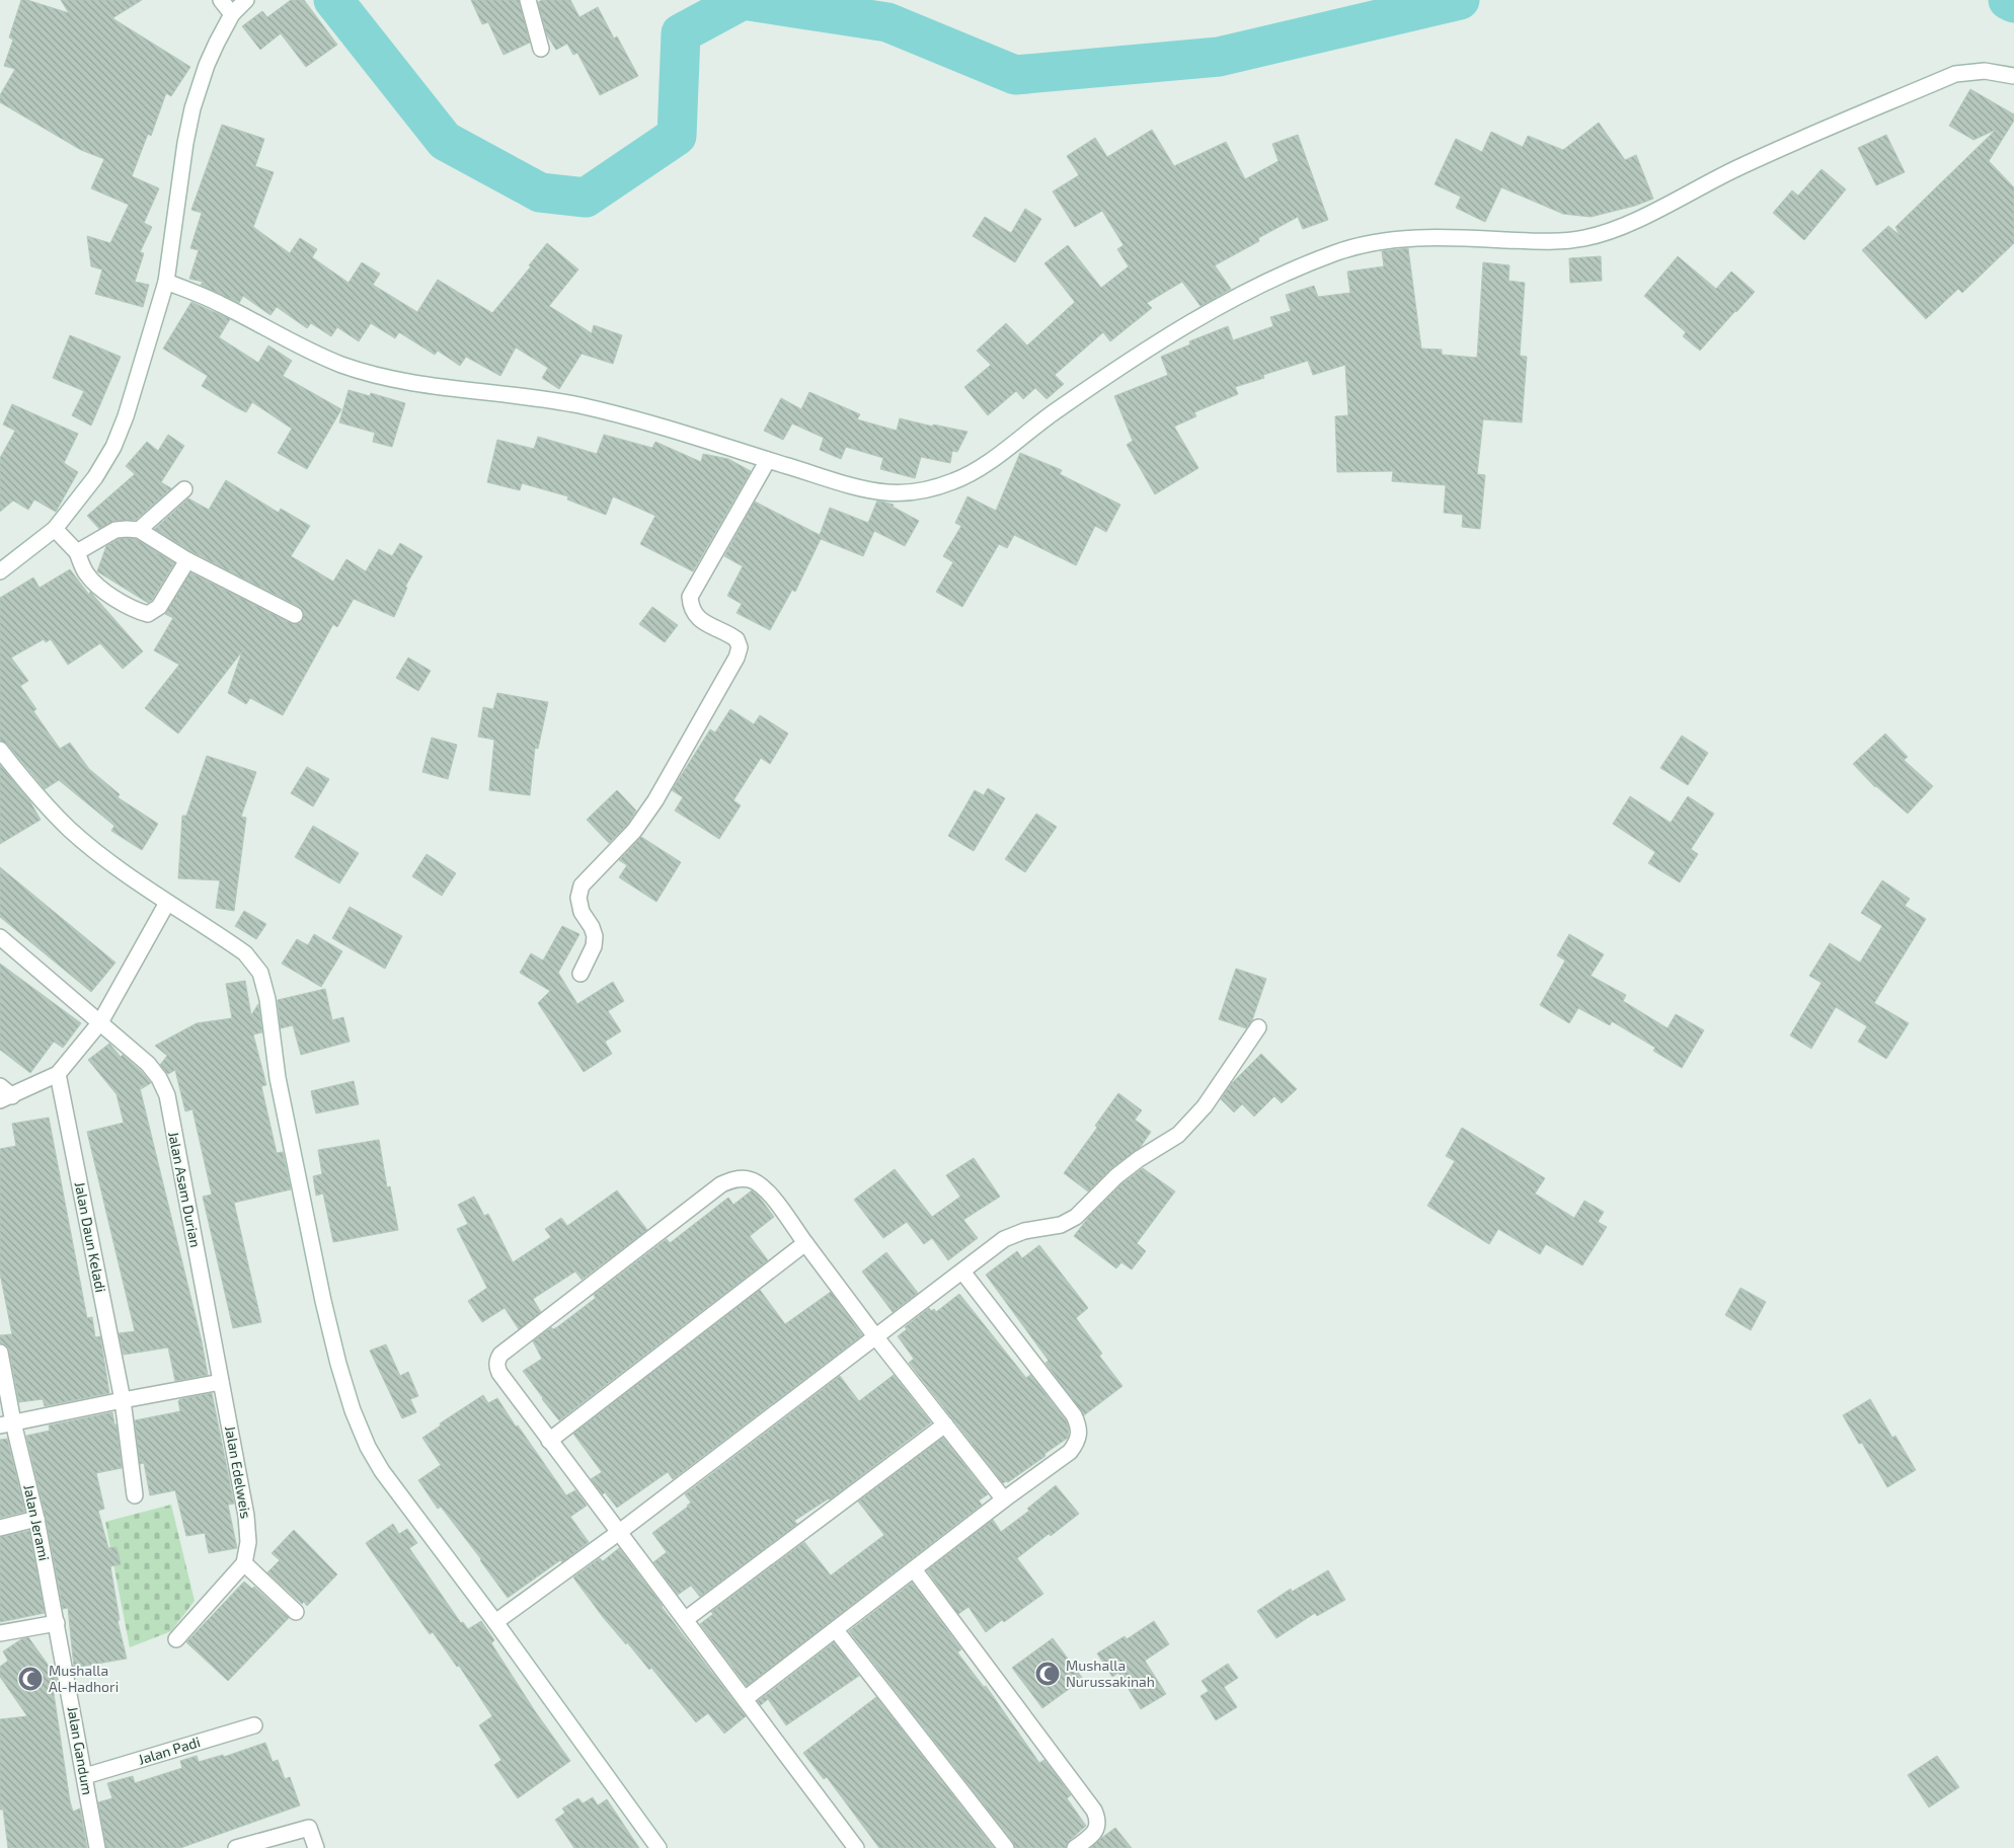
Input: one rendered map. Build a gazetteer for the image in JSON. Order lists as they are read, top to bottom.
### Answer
{
  "streets": {
    "street": [
      "Jalan Asam Durian",
      "Jalan Daun Keladi",
      "Jalan Edelweis",
      "Jalan Jerami",
      "Jalan Gandum",
      "Jalan Padi"
    ]
  },
  "crossings": [
    ["Jalan Asam Durian", "Jalan Edelweis"],
    ["Jalan Jerami", "Jalan Gandum"],
    ["Jalan Gandum", "Jalan Padi"]
  ],
  "places": {
    "mosque": ["Mushalla Nurussakinah", "Mushalla Al-Hadhori"]
  }
}
